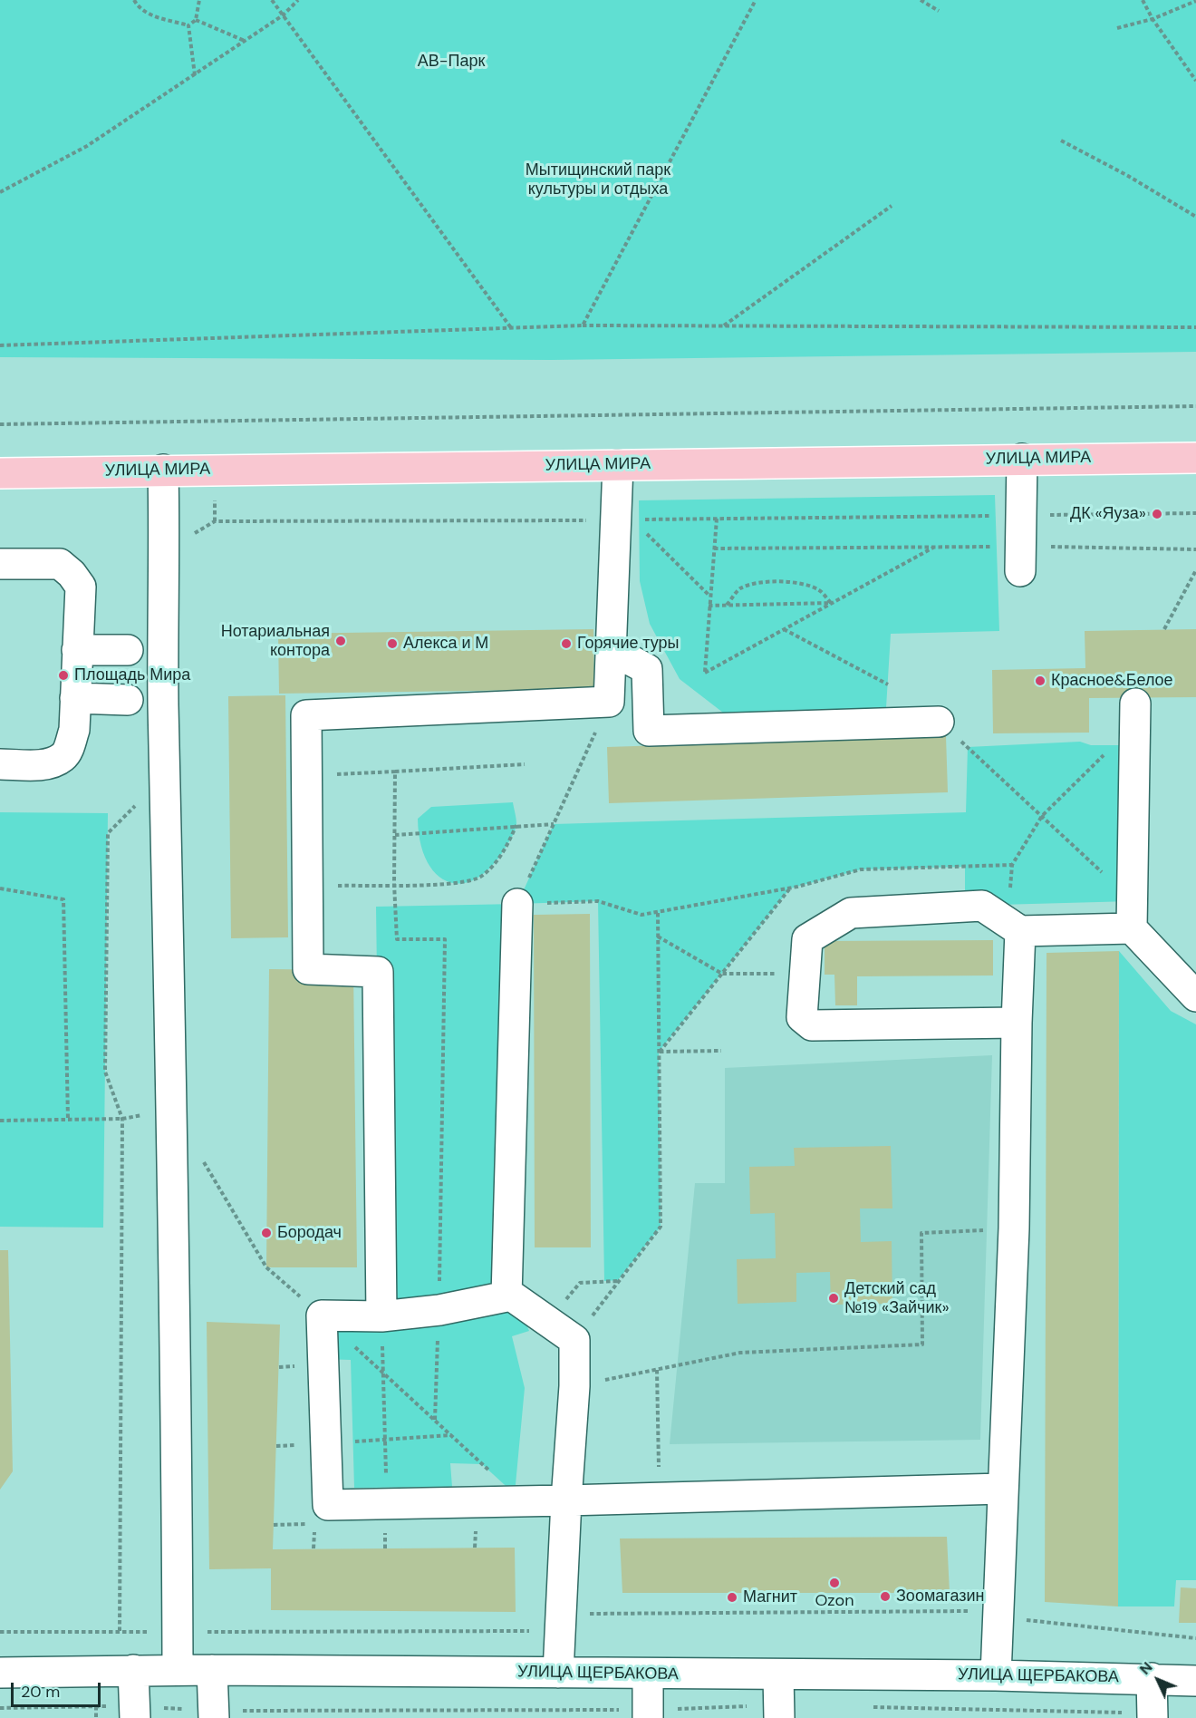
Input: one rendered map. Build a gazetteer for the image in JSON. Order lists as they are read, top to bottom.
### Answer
{
  "streets": {
    "main road": ["УЛИЦА МИРА"],
    "street": ["УЛИЦА ЩЕРБАКОВА"]
  },
  "parks": ["АВ-Парк", "Мытищинский парк культуры и отдыха"],
  "places": [
    "ДК «Яуза»",
    "Нотариальная контора",
    "Алекса и М",
    "Горячие туры",
    "Площадь Мира",
    "Красное&Белое",
    "Бородач",
    "Детский сад №19 «Зайчик»",
    "Ozon",
    "Зоомагазин",
    "Магнит"
  ],
  "scale_bar": "20 m",
  "north": "top left"
}
